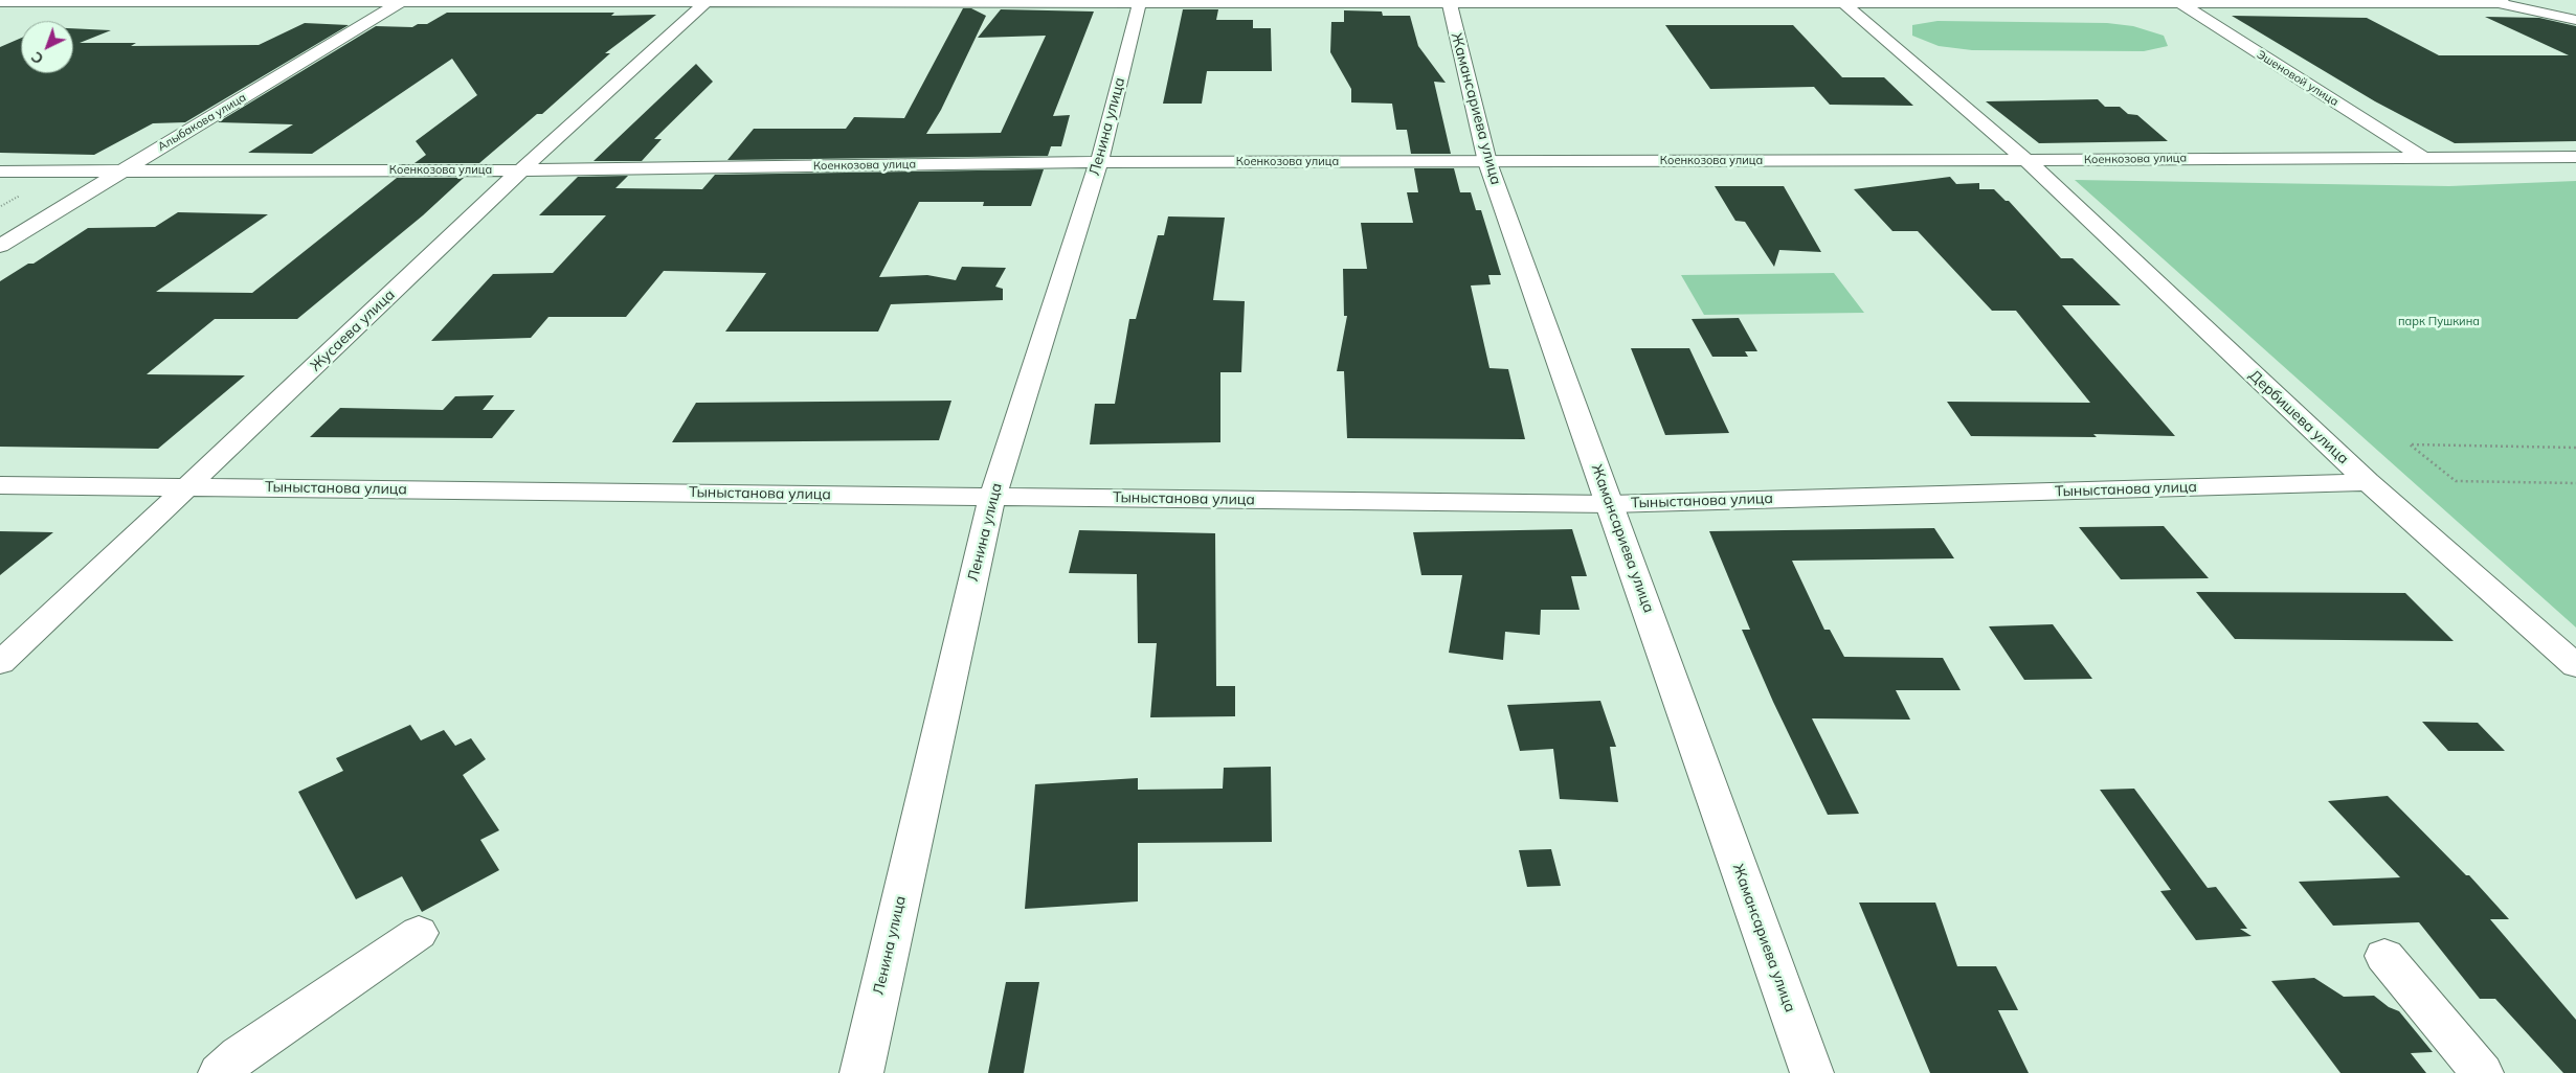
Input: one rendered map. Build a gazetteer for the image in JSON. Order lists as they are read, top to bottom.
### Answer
{
  "streets": {
    "street": [
      "Эшеновой улица",
      "Жамансариева улица",
      "Алыбакова улица",
      "Ленина улица",
      "Коенкозова улица",
      "Жусаева улица",
      "Дербишева улица",
      "Тыныстанова улица"
    ]
  },
  "crossings": [
    ["Эшеновой улица", "Коенкозова улица"],
    ["Жамансариева улица", "Коенкозова улица"],
    ["Жамансариева улица", "Тыныстанова улица"],
    ["Алыбакова улица", "Коенкозова улица"],
    ["Ленина улица", "Коенкозова улица"],
    ["Ленина улица", "Тыныстанова улица"],
    ["Коенкозова улица", "Жусаева улица"],
    ["Коенкозова улица", "Дербишева улица"],
    ["Жусаева улица", "Тыныстанова улица"],
    ["Дербишева улица", "Тыныстанова улица"]
  ],
  "parks": ["парк Пушкина"],
  "north": "bottom left"
}
